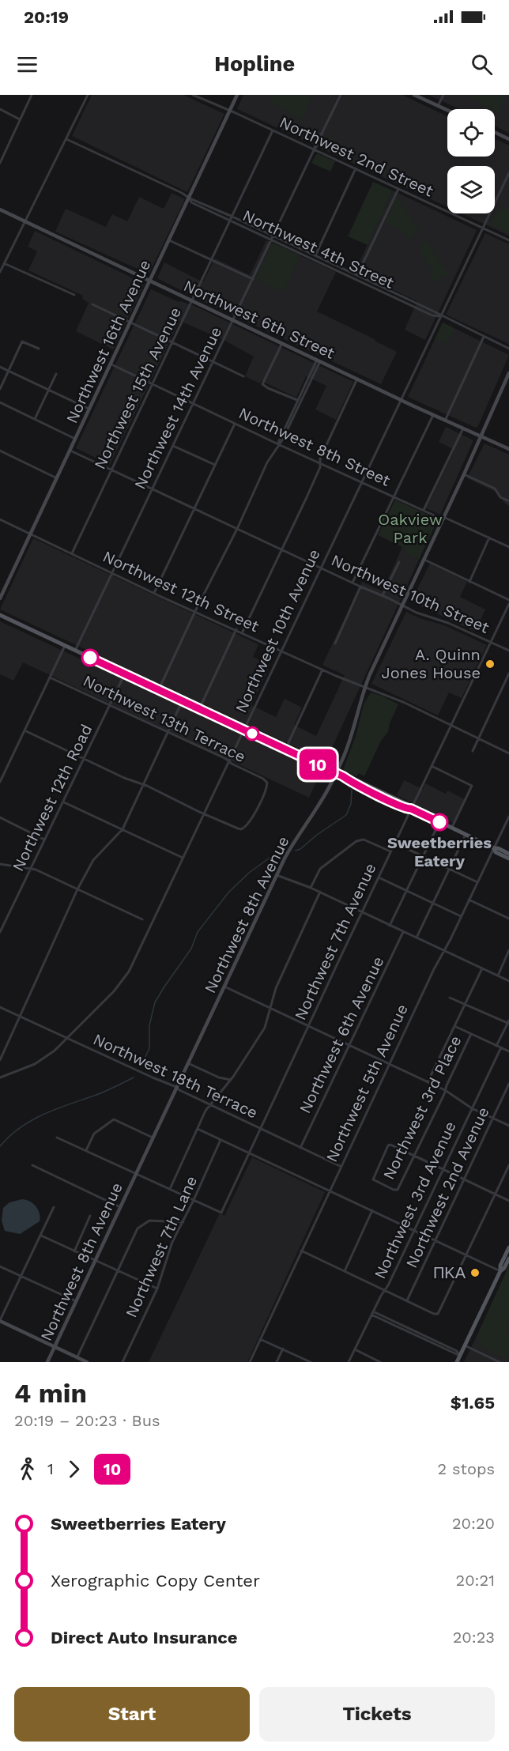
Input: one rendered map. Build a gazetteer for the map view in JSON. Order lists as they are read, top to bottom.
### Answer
{
  "streets": {
    "street": [
      "Northwest 2nd Street",
      "Northwest 4th Street",
      "Northwest 6th Street",
      "Northwest 16th Avenue",
      "Northwest 15th Avenue",
      "Northwest 14th Avenue",
      "Northwest 8th Street",
      "Northwest 12th Street",
      "Northwest 10th Street",
      "Northwest 10th Avenue",
      "Northwest 13th Terrace",
      "Northwest 12th Road",
      "Northwest 8th Avenue",
      "Northwest 7th Avenue",
      "Northwest 6th Avenue",
      "Northwest 18th Terrace",
      "Northwest 5th Avenue",
      "Northwest 3rd Place",
      "Northwest 2nd Avenue",
      "Northwest 3rd Avenue",
      "Northwest 7th Lane"
    ]
  },
  "crossings": [
    ["Northwest 2nd Street", "Northwest 16th Avenue"],
    ["Northwest 2nd Street", "Northwest 15th Avenue"],
    ["Northwest 2nd Street", "Northwest 14th Avenue"],
    ["Northwest 2nd Street", "Northwest 10th Avenue"],
    ["Northwest 4th Street", "Northwest 16th Avenue"],
    ["Northwest 4th Street", "Northwest 15th Avenue"],
    ["Northwest 4th Street", "Northwest 14th Avenue"],
    ["Northwest 4th Street", "Northwest 10th Avenue"],
    ["Northwest 6th Street", "Northwest 16th Avenue"],
    ["Northwest 6th Street", "Northwest 15th Avenue"],
    ["Northwest 6th Street", "Northwest 14th Avenue"],
    ["Northwest 6th Street", "Northwest 10th Avenue"],
    ["Northwest 6th Street", "Northwest 8th Avenue"],
    ["Northwest 16th Avenue", "Northwest 8th Street"],
    ["Northwest 16th Avenue", "Northwest 12th Street"],
    ["Northwest 16th Avenue", "Northwest 10th Street"],
    ["Northwest 15th Avenue", "Northwest 8th Street"],
    ["Northwest 15th Avenue", "Northwest 12th Street"],
    ["Northwest 15th Avenue", "Northwest 10th Street"],
    ["Northwest 14th Avenue", "Northwest 8th Street"],
    ["Northwest 14th Avenue", "Northwest 12th Street"],
    ["Northwest 14th Avenue", "Northwest 10th Street"],
    ["Northwest 8th Street", "Northwest 10th Avenue"],
    ["Northwest 8th Street", "Northwest 8th Avenue"],
    ["Northwest 12th Street", "Northwest 10th Avenue"],
    ["Northwest 12th Street", "Northwest 8th Avenue"],
    ["Northwest 12th Street", "Northwest 7th Avenue"],
    ["Northwest 10th Street", "Northwest 10th Avenue"],
    ["Northwest 10th Street", "Northwest 8th Avenue"],
    ["Northwest 10th Street", "Northwest 7th Avenue"],
    ["Northwest 10th Avenue", "Northwest 13th Terrace"],
    ["Northwest 10th Avenue", "Northwest 18th Terrace"],
    ["Northwest 13th Terrace", "Northwest 12th Road"],
    ["Northwest 8th Avenue", "Northwest 18th Terrace"],
    ["Northwest 7th Avenue", "Northwest 18th Terrace"],
    ["Northwest 7th Avenue", "Northwest 7th Lane"],
    ["Northwest 6th Avenue", "Northwest 18th Terrace"],
    ["Northwest 18th Terrace", "Northwest 5th Avenue"]
  ],
  "parks": ["Oakview Park"],
  "places": ["A. Quinn Jones House", "Sweetberries Eatery", "ΠΚΑ"],
  "lines": ["bus line 10"],
  "page": {
    "status": "20:19",
    "header": "Hopline",
    "on_map": "10",
    "heading": ["4 min", "20:19 – 20:23 · Bus", "$1.65"],
    "legs": ["1", "10", "2 stops"],
    "list": [
      {
        "name": "Sweetberries Eatery",
        "value": "20:20"
      },
      {
        "name": "Xerographic Copy Center",
        "value": "20:21"
      },
      {
        "name": "Direct Auto Insurance",
        "value": "20:23"
      }
    ],
    "buttons": ["Start", "Tickets"]
  }
}
